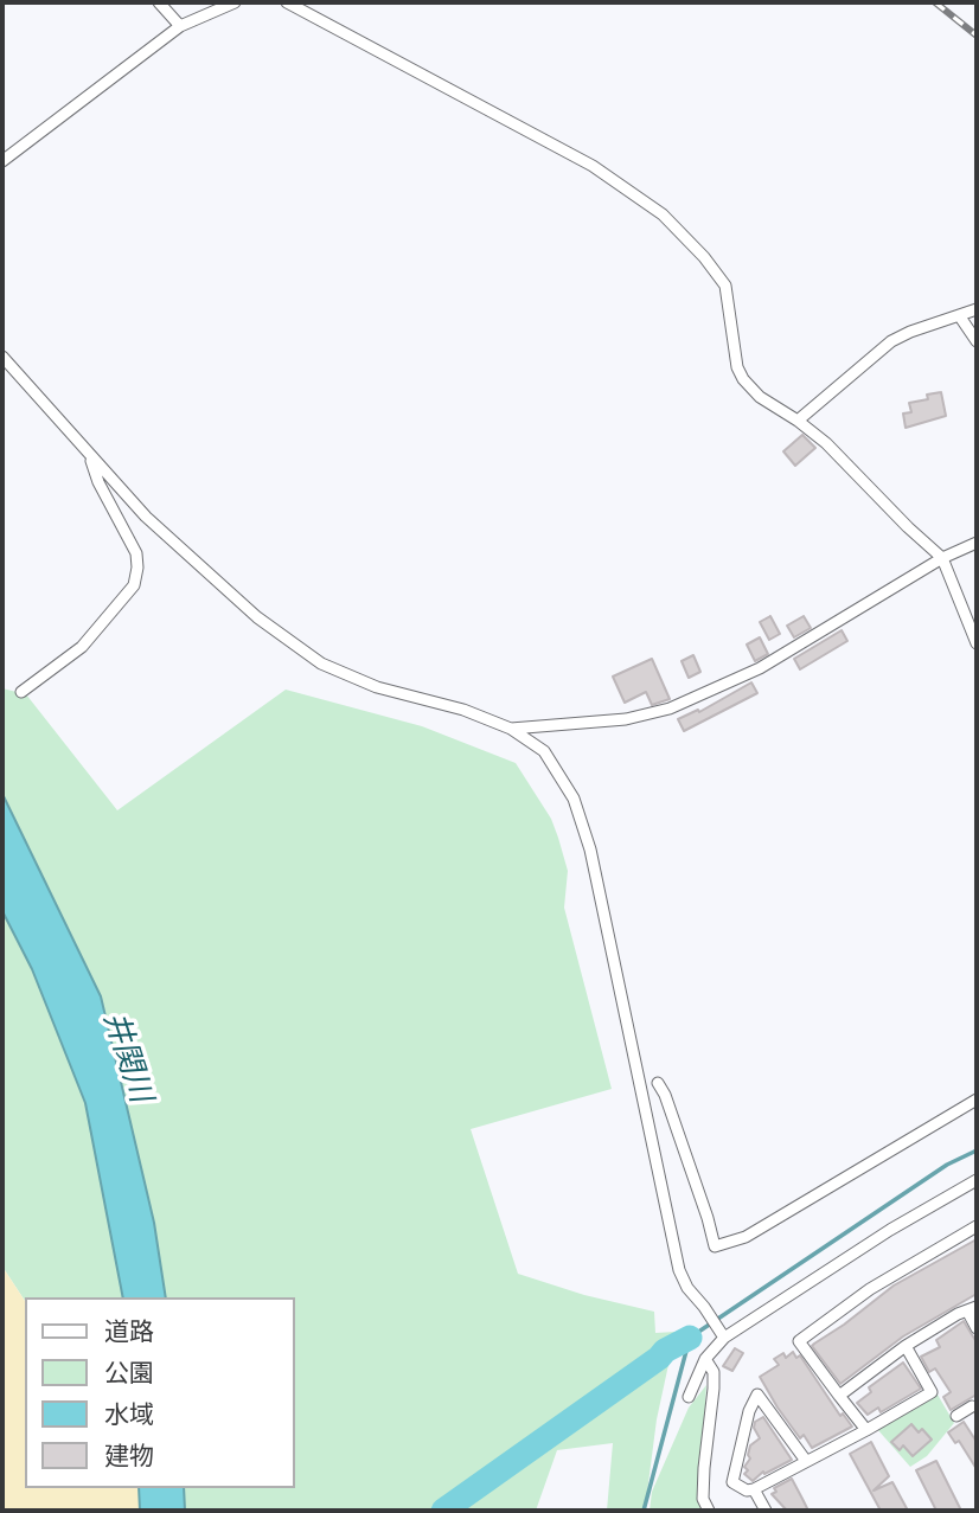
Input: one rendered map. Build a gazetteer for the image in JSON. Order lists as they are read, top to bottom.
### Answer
{
  "water": ["井関川"],
  "legend": [
    "道路",
    "公園",
    "水域",
    "建物"
  ]
}
